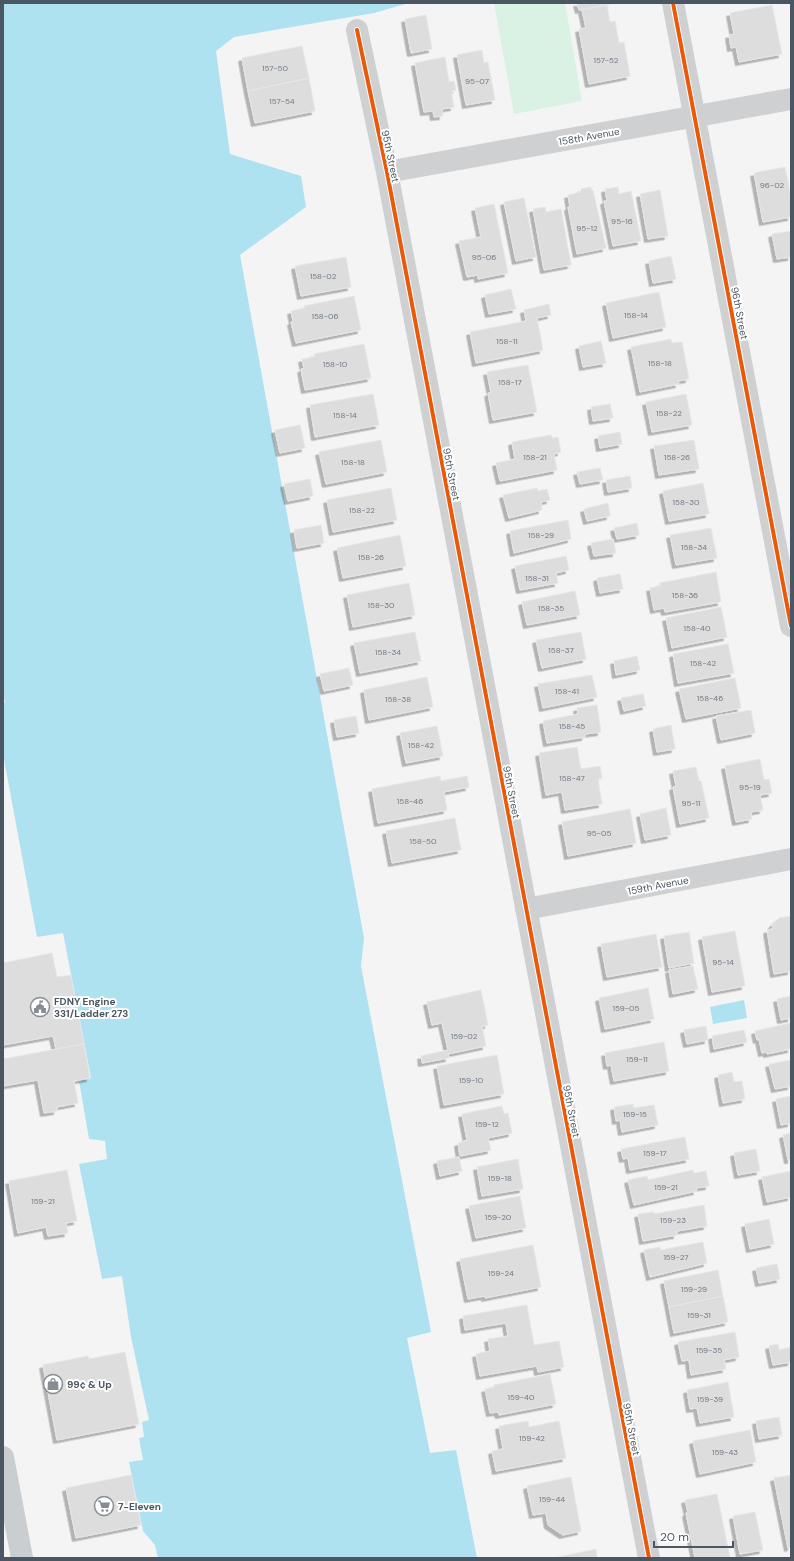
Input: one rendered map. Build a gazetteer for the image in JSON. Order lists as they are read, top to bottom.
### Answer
{
  "streets": {
    "street": [
      "158th Avenue",
      "95th Street",
      "96th Street",
      "159th Avenue"
    ]
  },
  "crossings": [
    ["158th Avenue", "95th Street"],
    ["158th Avenue", "96th Street"],
    ["95th Street", "159th Avenue"]
  ],
  "places": {
    "public building": ["FDNY Engine 331/Ladder 273"],
    "shop": ["99¢ & Up"],
    "supermarket": ["7-Eleven"]
  },
  "house_numbers": [
    "157-52",
    "157-50",
    "95-07",
    "157-54",
    "96-02",
    "95-16",
    "95-12",
    "95-06",
    "158-02",
    "158-14",
    "158-06",
    "158-11",
    "158-18",
    "158-10",
    "158-17",
    "158-22",
    "158-14",
    "158-21",
    "158-26",
    "158-18",
    "158-30",
    "158-22",
    "158-29",
    "158-34",
    "158-26",
    "158-31",
    "158-36",
    "158-30",
    "158-35",
    "158-40",
    "158-37",
    "158-34",
    "158-42",
    "158-41",
    "158-46",
    "158-38",
    "158-45",
    "158-42",
    "158-47",
    "95-19",
    "158-46",
    "95-11",
    "95-05",
    "158-50",
    "95-14",
    "159-05",
    "159-02",
    "159-11",
    "159-10",
    "159-15",
    "159-12",
    "159-17",
    "159-18",
    "159-21",
    "159-21",
    "159-20",
    "159-23",
    "159-27",
    "159-24",
    "159-29",
    "159-31",
    "159-35",
    "159-40",
    "159-39",
    "159-42",
    "159-43",
    "159-44"
  ],
  "scale_bar": "20 m"
}
